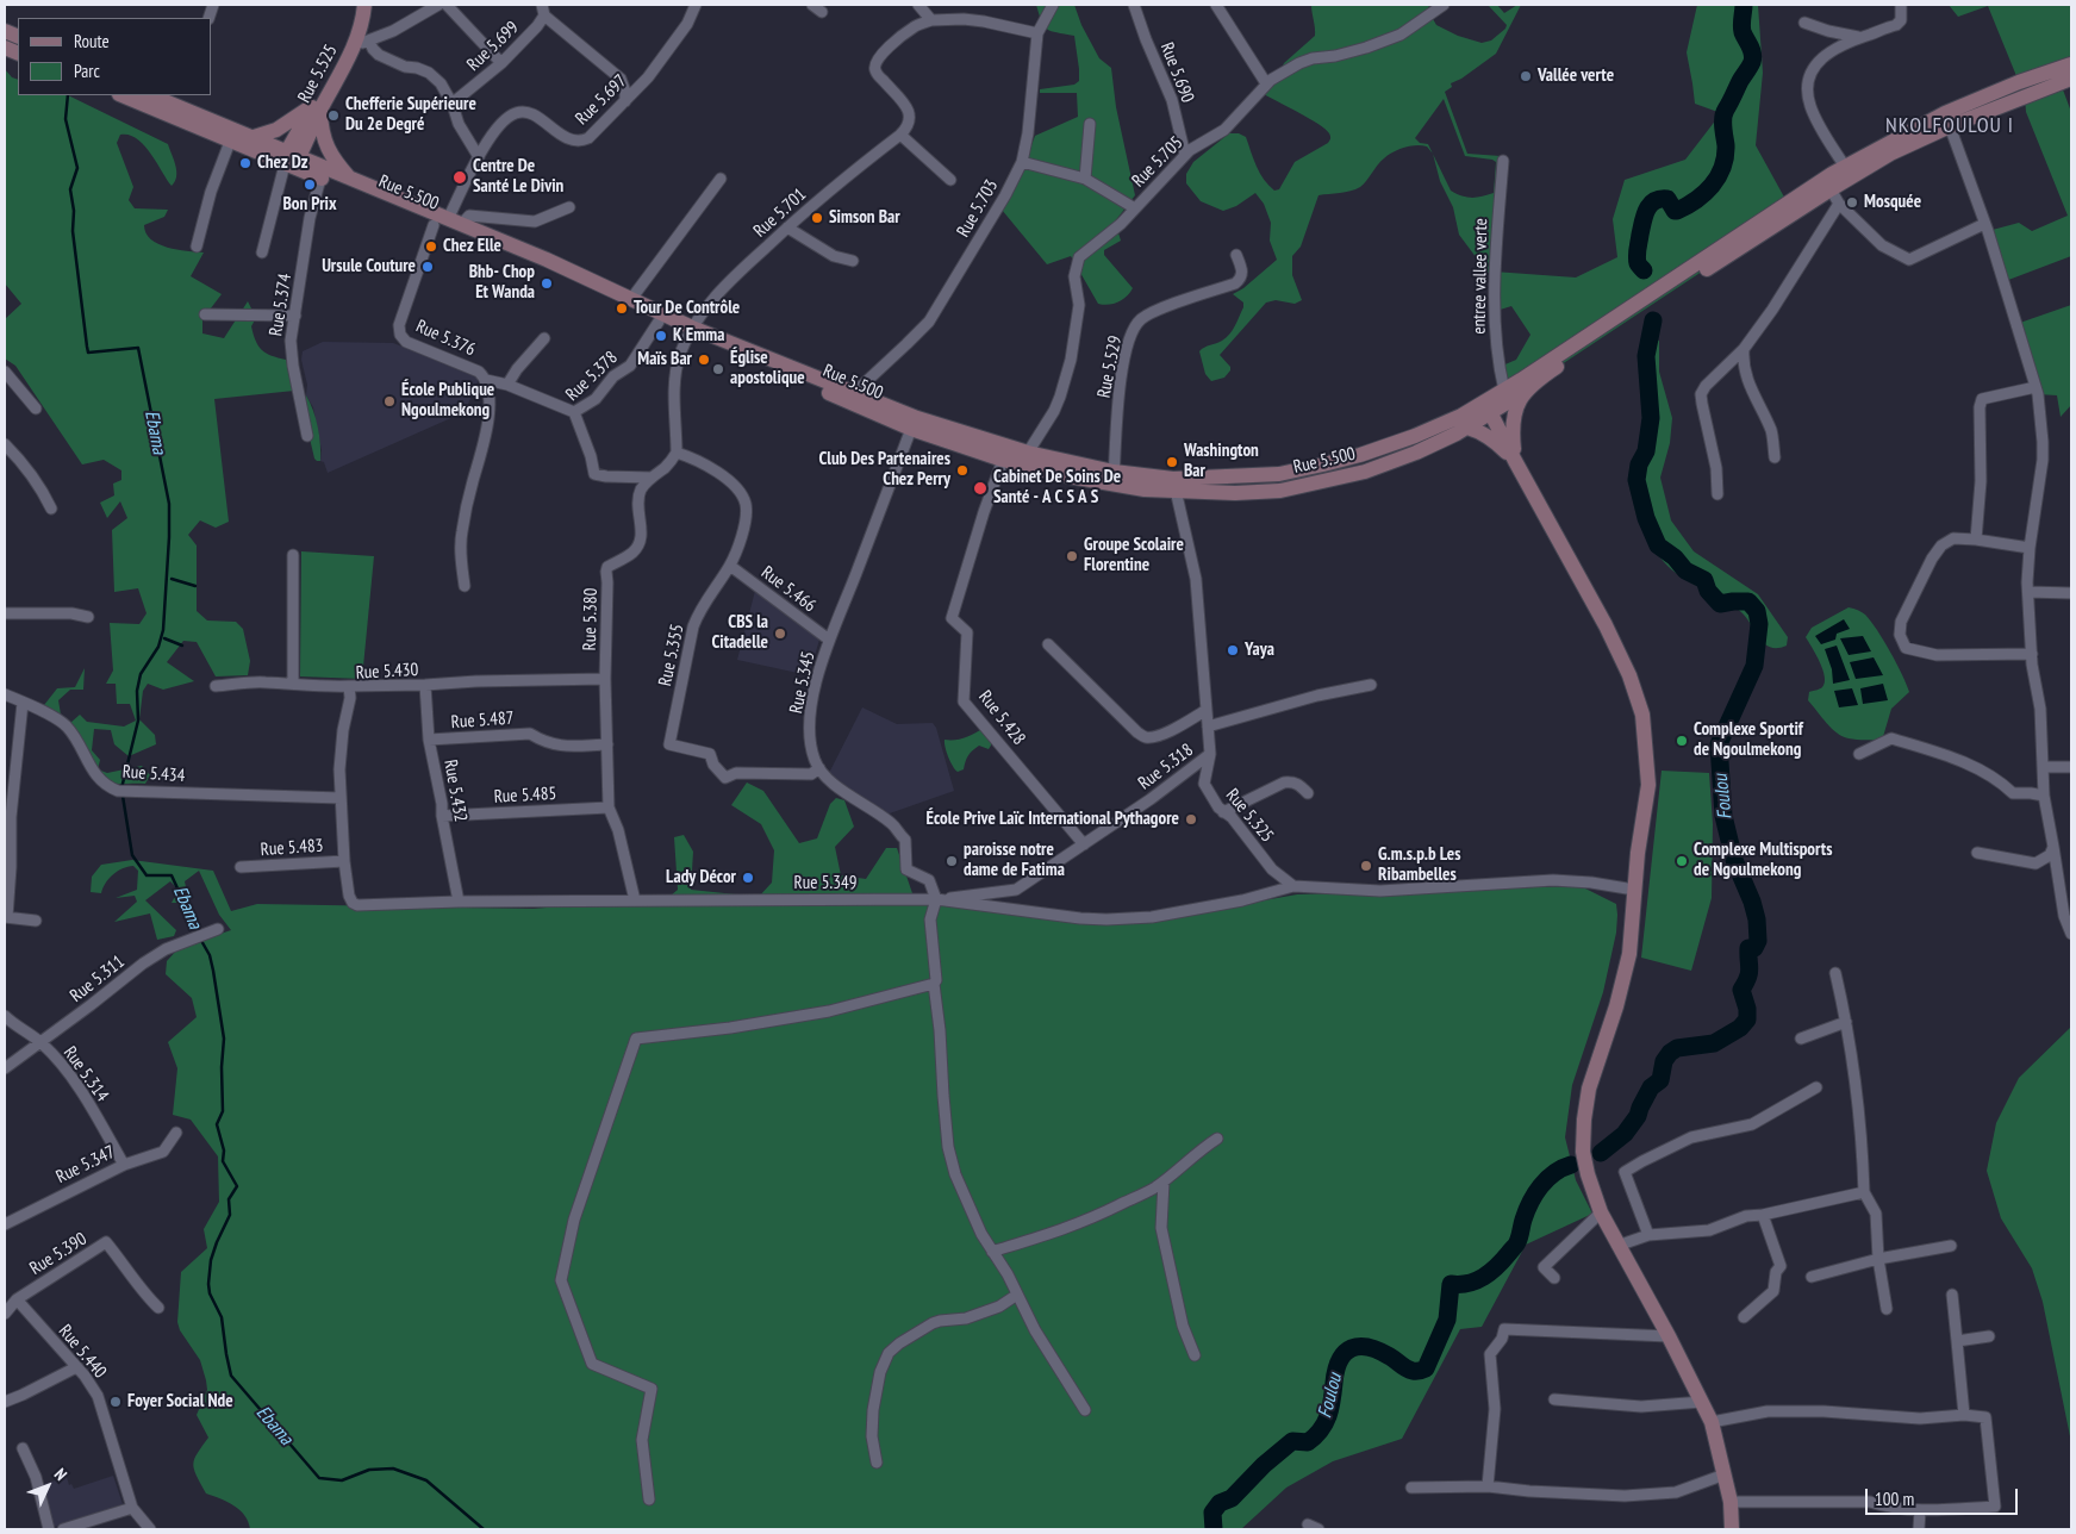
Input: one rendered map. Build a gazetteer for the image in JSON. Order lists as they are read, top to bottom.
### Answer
{
  "streets": {
    "main road": ["Rue 5.525", "Rue 5.500"],
    "street": [
      "Rue 5.699",
      "Rue 5.690",
      "Rue 5.697",
      "Rue 5.705",
      "Rue 5.703",
      "Rue 5.701",
      "entree vallee verte",
      "Rue 5.374",
      "Rue 5.376",
      "Rue 5.529",
      "Rue 5.378",
      "Rue 5.466",
      "Rue 5.380",
      "Rue 5.355",
      "Rue 5.430",
      "Rue 5.345",
      "Rue 5.428",
      "Rue 5.487",
      "Rue 5.318",
      "Rue 5.434",
      "Rue 5.432",
      "Rue 5.485",
      "Rue 5.325",
      "Rue 5.483",
      "Rue 5.349",
      "Rue 5.311",
      "Rue 5.314",
      "Rue 5.347",
      "Rue 5.390",
      "Rue 5.440"
    ]
  },
  "crossings": [
    ["Rue 5.690", "Rue 5.705"],
    ["Rue 5.525", "Rue 5.500"],
    ["Rue 5.697", "Rue 5.500"],
    ["Rue 5.697", "Rue 5.376"],
    ["Rue 5.705", "Rue 5.500"],
    ["Rue 5.500", "Rue 5.703"],
    ["Rue 5.500", "Rue 5.701"],
    ["Rue 5.500", "entree vallee verte"],
    ["Rue 5.500", "Rue 5.374"],
    ["Rue 5.500", "Rue 5.376"],
    ["Rue 5.500", "Rue 5.529"],
    ["Rue 5.500", "Rue 5.378"],
    ["Rue 5.500", "Rue 5.345"],
    ["Rue 5.500", "Rue 5.428"],
    ["Rue 5.500", "Rue 5.318"],
    ["Rue 5.378", "Rue 5.380"],
    ["Rue 5.466", "Rue 5.355"],
    ["Rue 5.466", "Rue 5.345"],
    ["Rue 5.380", "Rue 5.355"],
    ["Rue 5.380", "Rue 5.430"],
    ["Rue 5.380", "Rue 5.487"],
    ["Rue 5.380", "Rue 5.485"],
    ["Rue 5.380", "Rue 5.349"],
    ["Rue 5.355", "Rue 5.345"],
    ["Rue 5.430", "Rue 5.434"],
    ["Rue 5.430", "Rue 5.432"],
    ["Rue 5.430", "Rue 5.483"],
    ["Rue 5.430", "Rue 5.349"],
    ["Rue 5.345", "Rue 5.318"],
    ["Rue 5.345", "Rue 5.349"],
    ["Rue 5.428", "Rue 5.318"],
    ["Rue 5.487", "Rue 5.432"],
    ["Rue 5.318", "Rue 5.325"],
    ["Rue 5.318", "Rue 5.349"],
    ["Rue 5.432", "Rue 5.485"],
    ["Rue 5.432", "Rue 5.349"],
    ["Rue 5.325", "Rue 5.349"],
    ["Rue 5.311", "Rue 5.314"],
    ["Rue 5.314", "Rue 5.347"],
    ["Rue 5.390", "Rue 5.440"]
  ],
  "districts": ["NKOLFOULOU I"],
  "water": ["Ebama", "Foulou"],
  "places": [
    "Vallée verte",
    "Chefferie Supérieure Du 2e Degré",
    "Chez Dz",
    "Centre De Santé Le Divin",
    "Bon Prix",
    "Mosquée",
    "Simson Bar",
    "Chez Elle",
    "Ursule Couture",
    "Bhb- Chop Et Wanda",
    "Tour De Contrôle",
    "K Emma",
    "Maïs Bar",
    "Église apostolique",
    "École Publique Ngoulmekong",
    "Washington Bar",
    "Club Des Partenaires Chez Perry",
    "Cabinet De Soins De Santé - A C S A S",
    "Groupe Scolaire Florentine",
    "CBS la Citadelle",
    "Yaya",
    "Complexe Sportif de Ngoulmekong",
    "École Prive Laïc International Pythagore",
    "paroisse notre dame de Fatima",
    "Complexe Multisports de Ngoulmekong",
    "G.m.s.p.b Les Ribambelles",
    "Lady Décor",
    "Foyer Social Nde"
  ],
  "legend": ["Route", "Parc"],
  "scale_bar": "100 m",
  "north": "top right"
}
